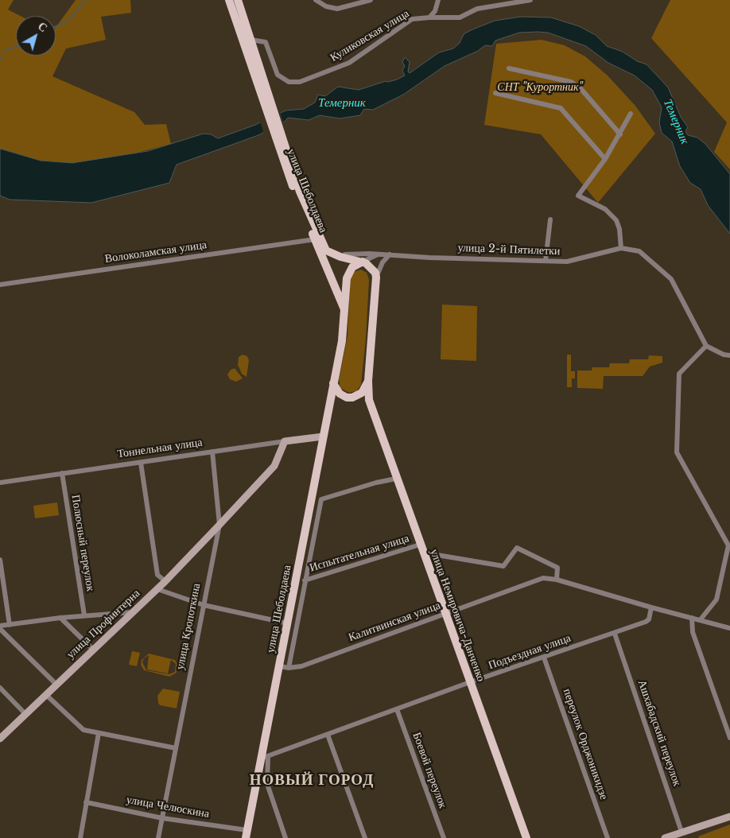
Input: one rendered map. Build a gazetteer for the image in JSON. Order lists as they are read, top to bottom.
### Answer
{
  "streets": {
    "main road": ["улица Шеболдаева", "улица Немировича-Данченко"],
    "street": [
      "Куликовская улица",
      "улица 2-й Пятилетки",
      "Волоколамская улица",
      "Тоннельная улица",
      "Полюсный переулок",
      "Испытательная улица",
      "Калитвинская улица",
      "улица Профинтерна",
      "улица Кропоткина",
      "Подъездная улица",
      "Ашхабадский переулок",
      "переулок Орджоникидзе",
      "Боевой переулок",
      "улица Челюскина"
    ]
  },
  "crossings": [
    ["улица Шеболдаева", "Волоколамская улица"],
    ["улица Шеболдаева", "Тоннельная улица"],
    ["улица Шеболдаева", "Калитвинская улица"],
    ["улица Шеболдаева", "Подъездная улица"],
    ["улица Шеболдаева", "улица Челюскина"],
    ["Тоннельная улица", "Полюсный переулок"],
    ["Тоннельная улица", "улица Кропоткина"],
    ["Испытательная улица", "улица Немировича-Данченко"],
    ["Испытательная улица", "Калитвинская улица"],
    ["улица Немировича-Данченко", "Калитвинская улица"],
    ["улица Немировича-Данченко", "Подъездная улица"],
    ["Калитвинская улица", "Подъездная улица"],
    ["улица Профинтерна", "улица Кропоткина"],
    ["улица Кропоткина", "улица Челюскина"],
    ["Подъездная улица", "Ашхабадский переулок"],
    ["Подъездная улица", "переулок Орджоникидзе"],
    ["Подъездная улица", "Боевой переулок"]
  ],
  "districts": ["НОВЫЙ ГОРОД"],
  "water": ["Темерник"],
  "parks": ["СНТ \"Курортник\""],
  "north": "top right"
}
